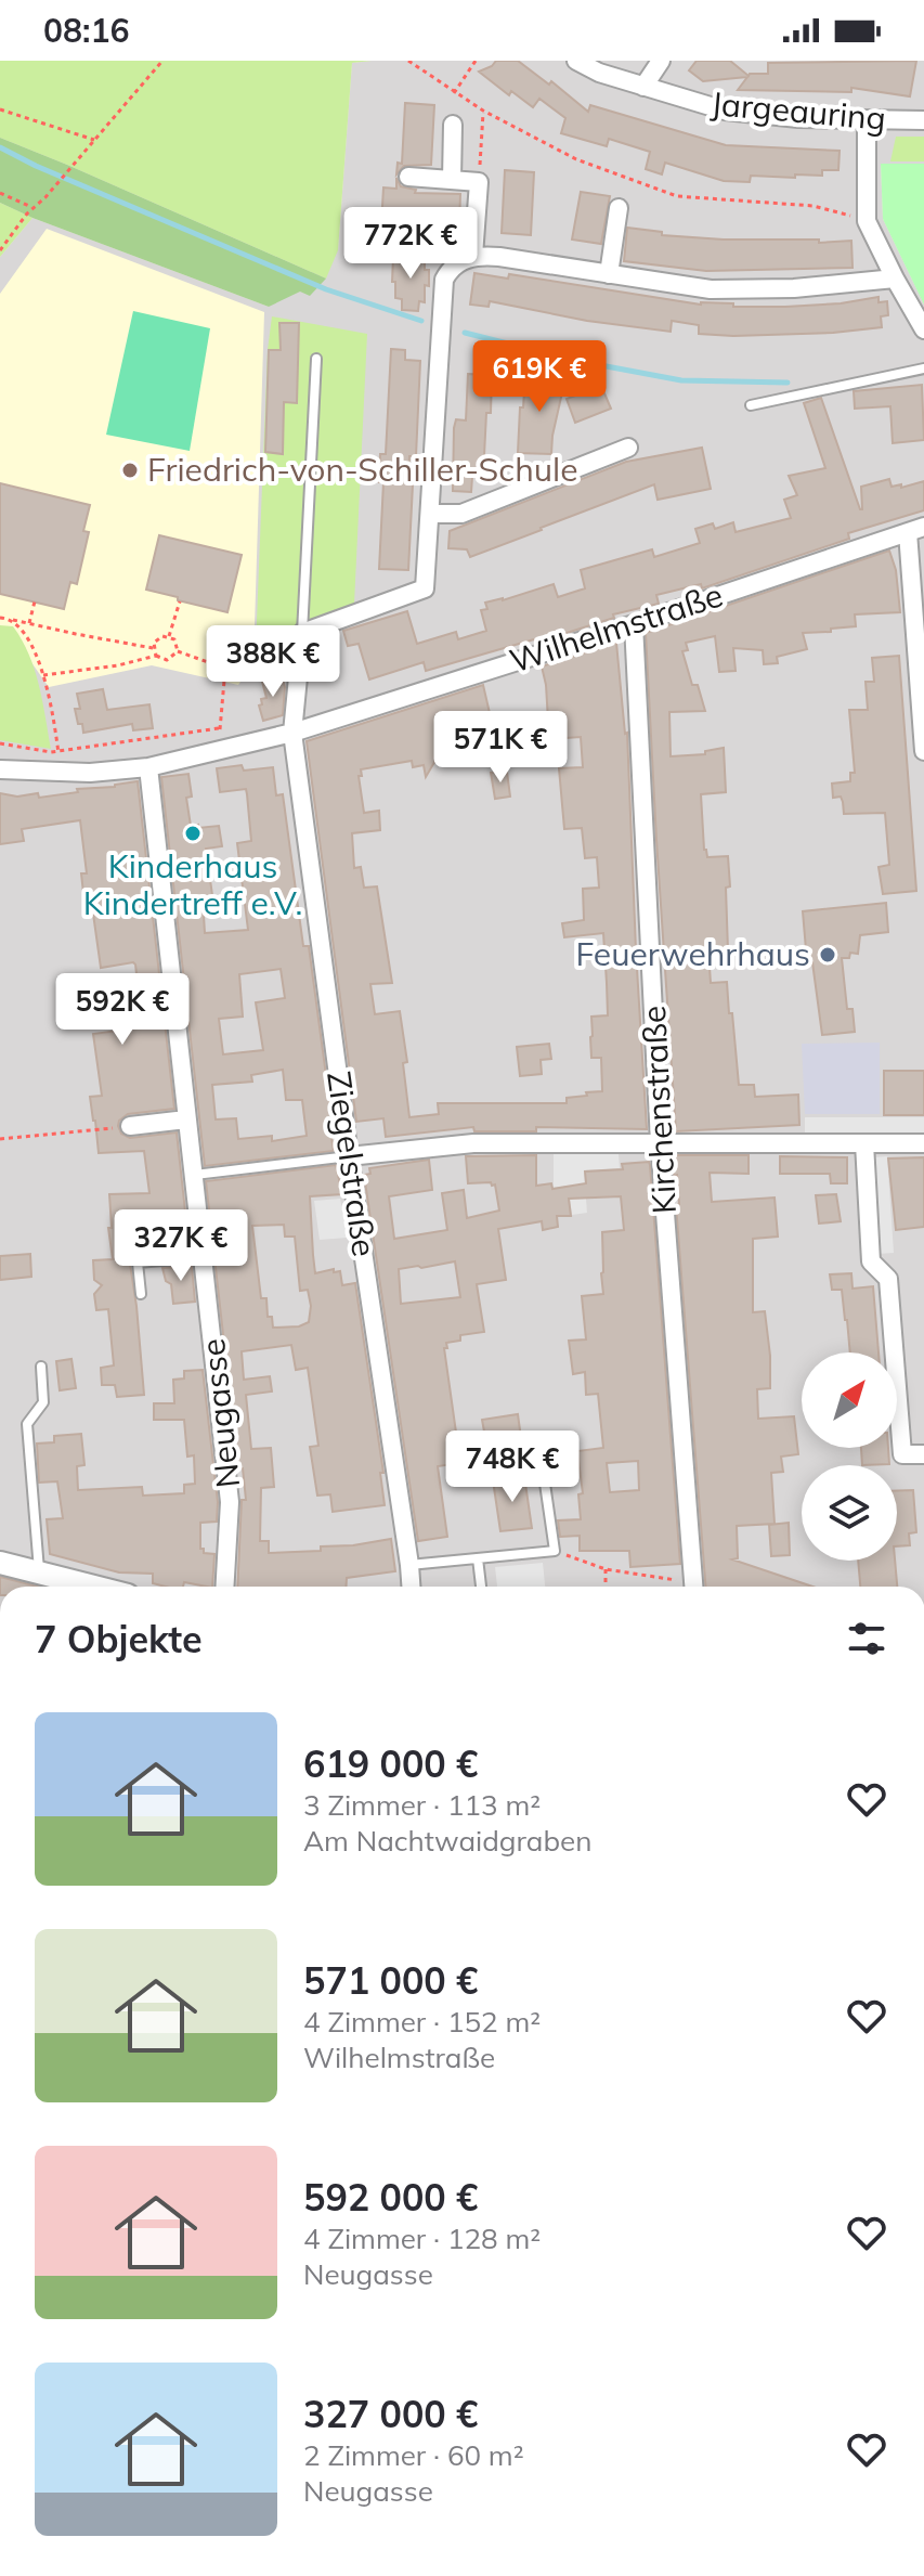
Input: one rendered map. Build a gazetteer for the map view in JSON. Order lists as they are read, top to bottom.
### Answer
{
  "streets": {
    "street": [
      "Jargeauring",
      "Wilhelmstraße",
      "Kirchenstraße",
      "Ziegelstraße",
      "Neugasse"
    ]
  },
  "crossings": [
    ["Wilhelmstraße", "Kirchenstraße"],
    ["Wilhelmstraße", "Ziegelstraße"],
    ["Wilhelmstraße", "Neugasse"]
  ],
  "places": ["Friedrich-von-Schiller-Schule", "Kinderhaus Kindertreff e.V.", "Feuerwehrhaus"],
  "north": "top right",
  "page": {
    "status": "08:16",
    "price": [
      "772K €",
      "619K €",
      "388K €",
      "571K €",
      "592K €",
      "327K €",
      "748K €"
    ],
    "heading": "7 Objekte",
    "list": [
      {
        "name": "619 000 €",
        "note": "3 Zimmer · 113 m² · Am Nachtwaidgraben"
      },
      {
        "name": "571 000 €",
        "note": "4 Zimmer · 152 m² · Wilhelmstraße"
      },
      {
        "name": "592 000 €",
        "note": "4 Zimmer · 128 m² · Neugasse"
      },
      {
        "name": "327 000 €",
        "note": "2 Zimmer · 60 m² · Neugasse"
      }
    ]
  }
}
